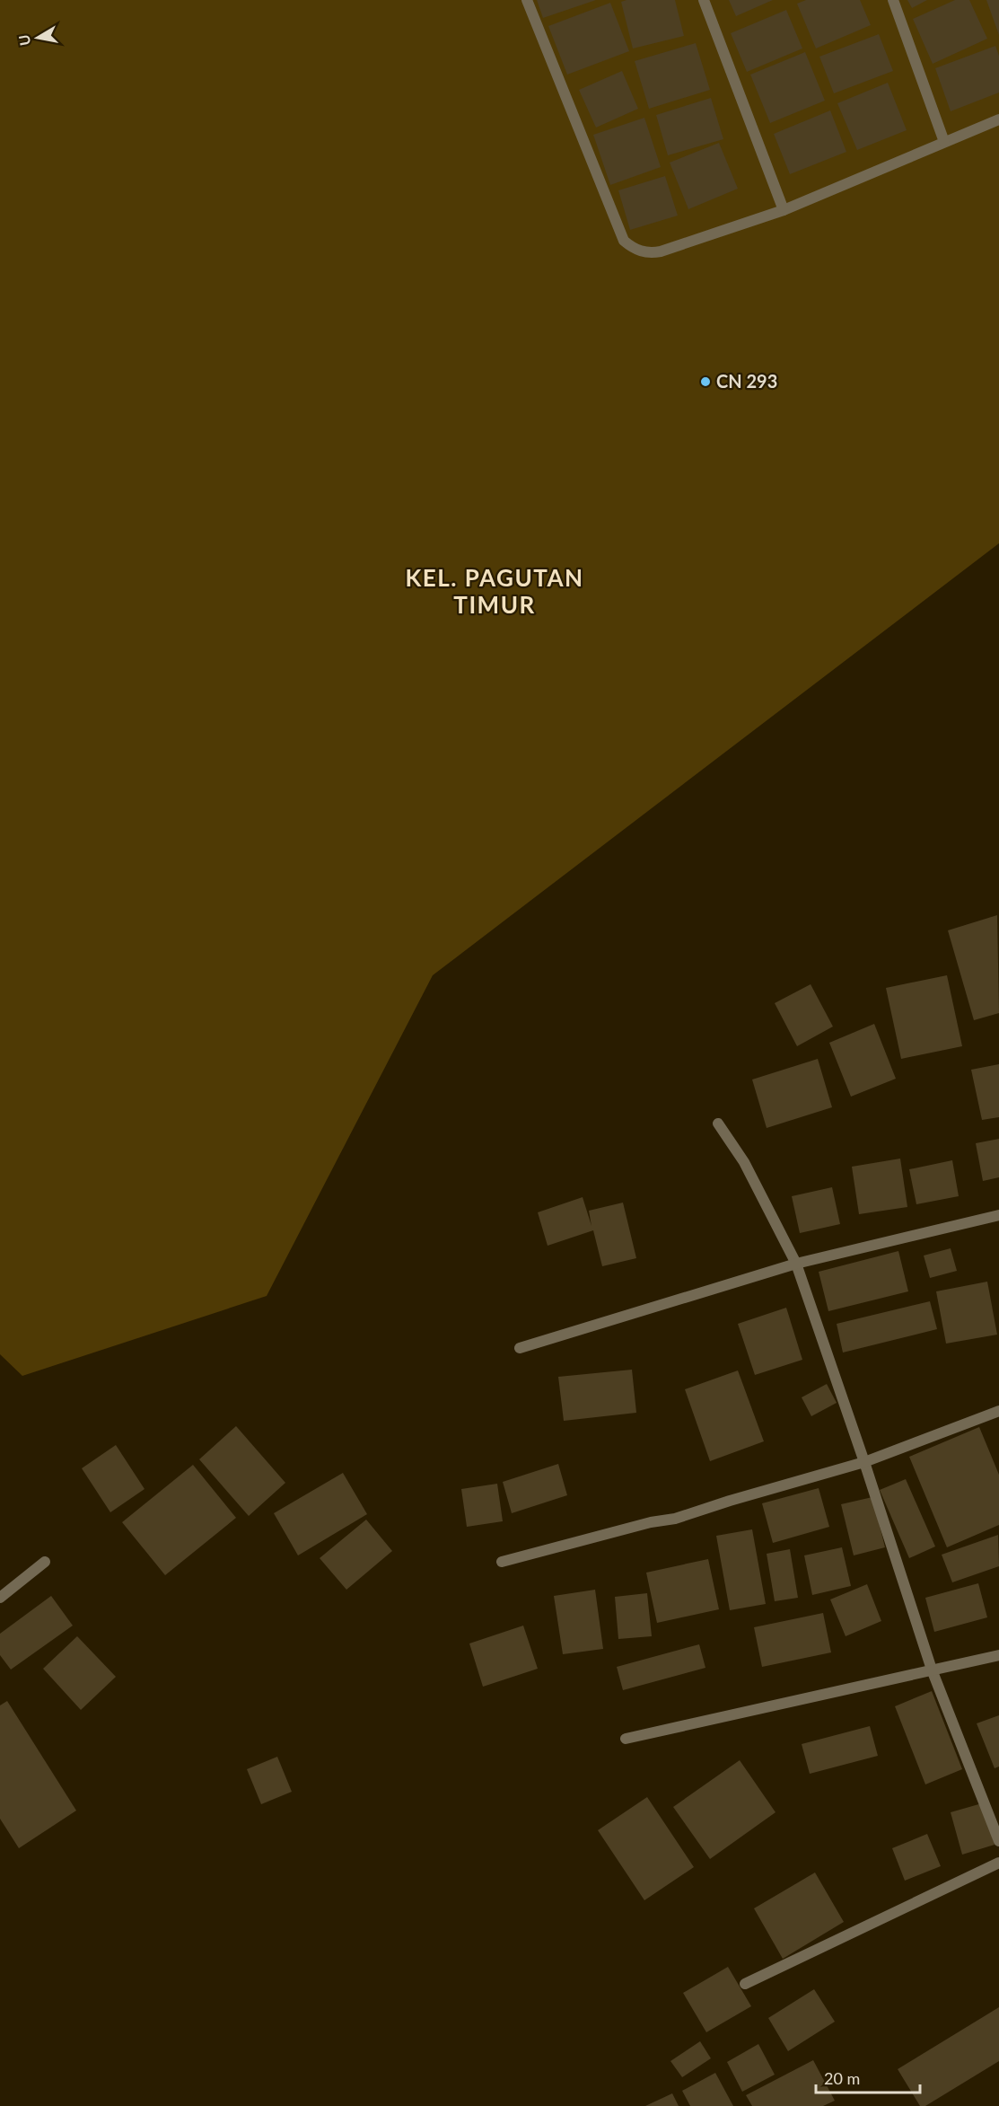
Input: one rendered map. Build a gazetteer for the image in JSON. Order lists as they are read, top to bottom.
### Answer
{
  "districts": ["KEL. PAGUTAN TIMUR"],
  "places": ["CN 293"],
  "scale_bar": "20 m",
  "north": "left"
}
